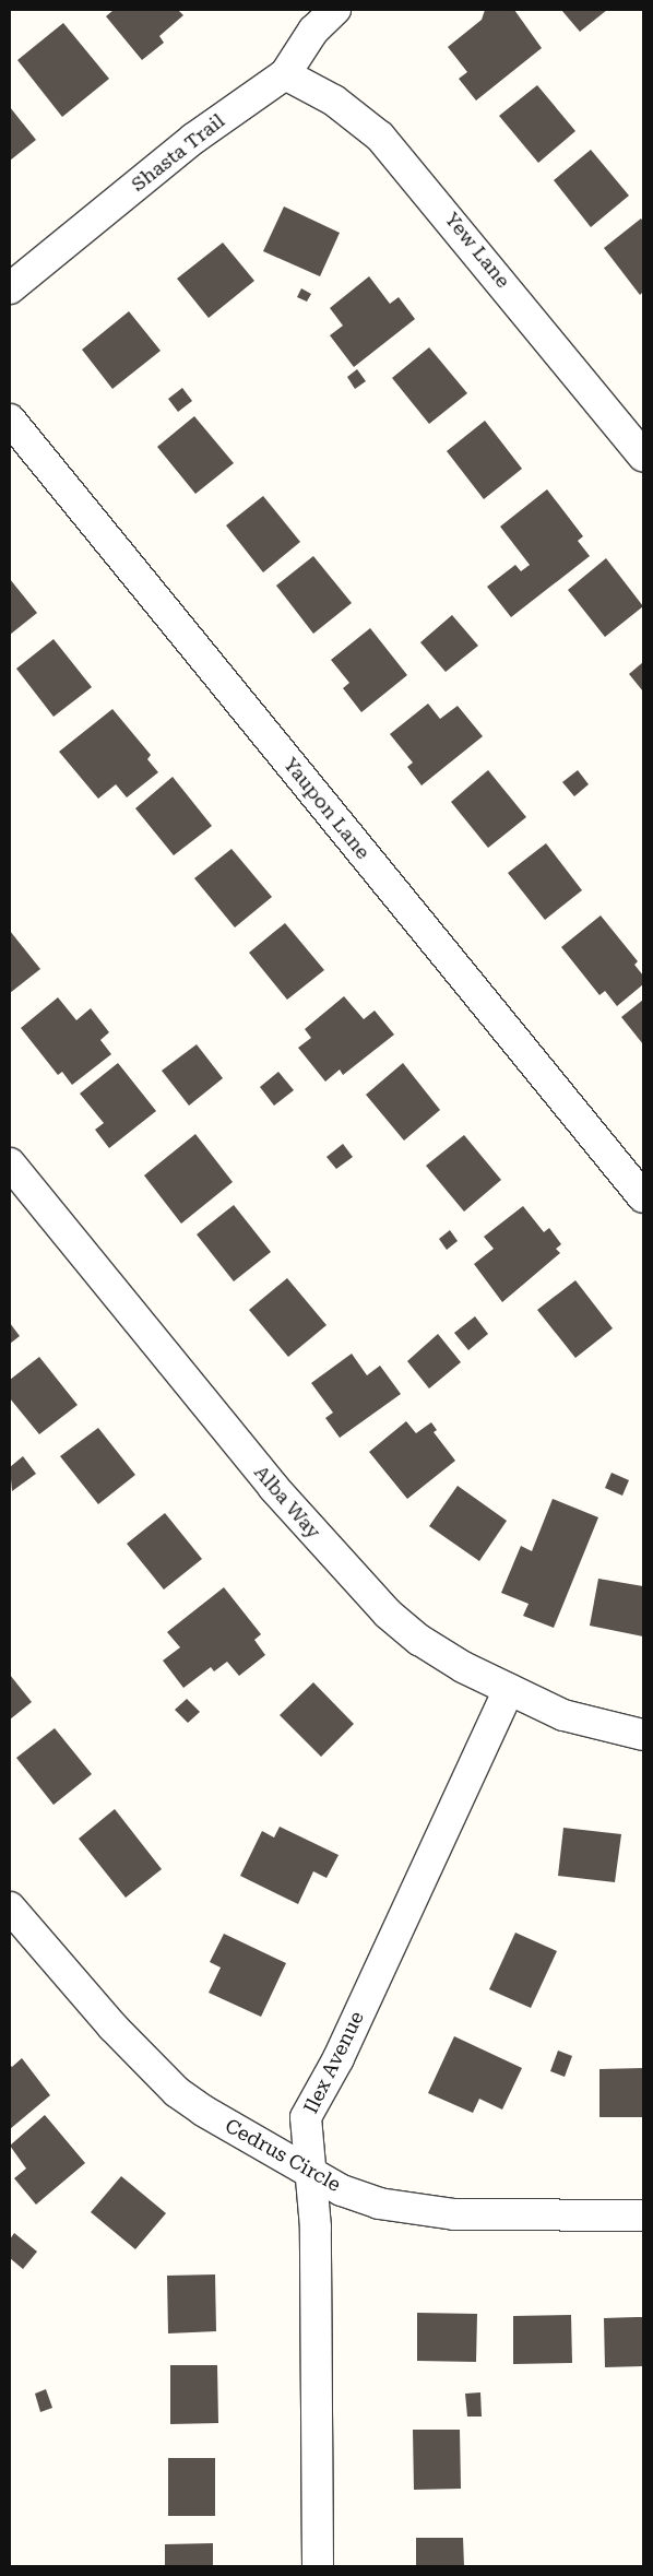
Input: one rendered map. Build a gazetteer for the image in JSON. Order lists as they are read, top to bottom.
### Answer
{
  "streets": {
    "street": [
      "Shasta Trail",
      "Yew Lane",
      "Yaupon Lane",
      "Alba Way",
      "Ilex Avenue",
      "Cedrus Circle"
    ]
  },
  "crossings": [
    ["Shasta Trail", "Yew Lane"],
    ["Alba Way", "Ilex Avenue"],
    ["Ilex Avenue", "Cedrus Circle"]
  ]
}
